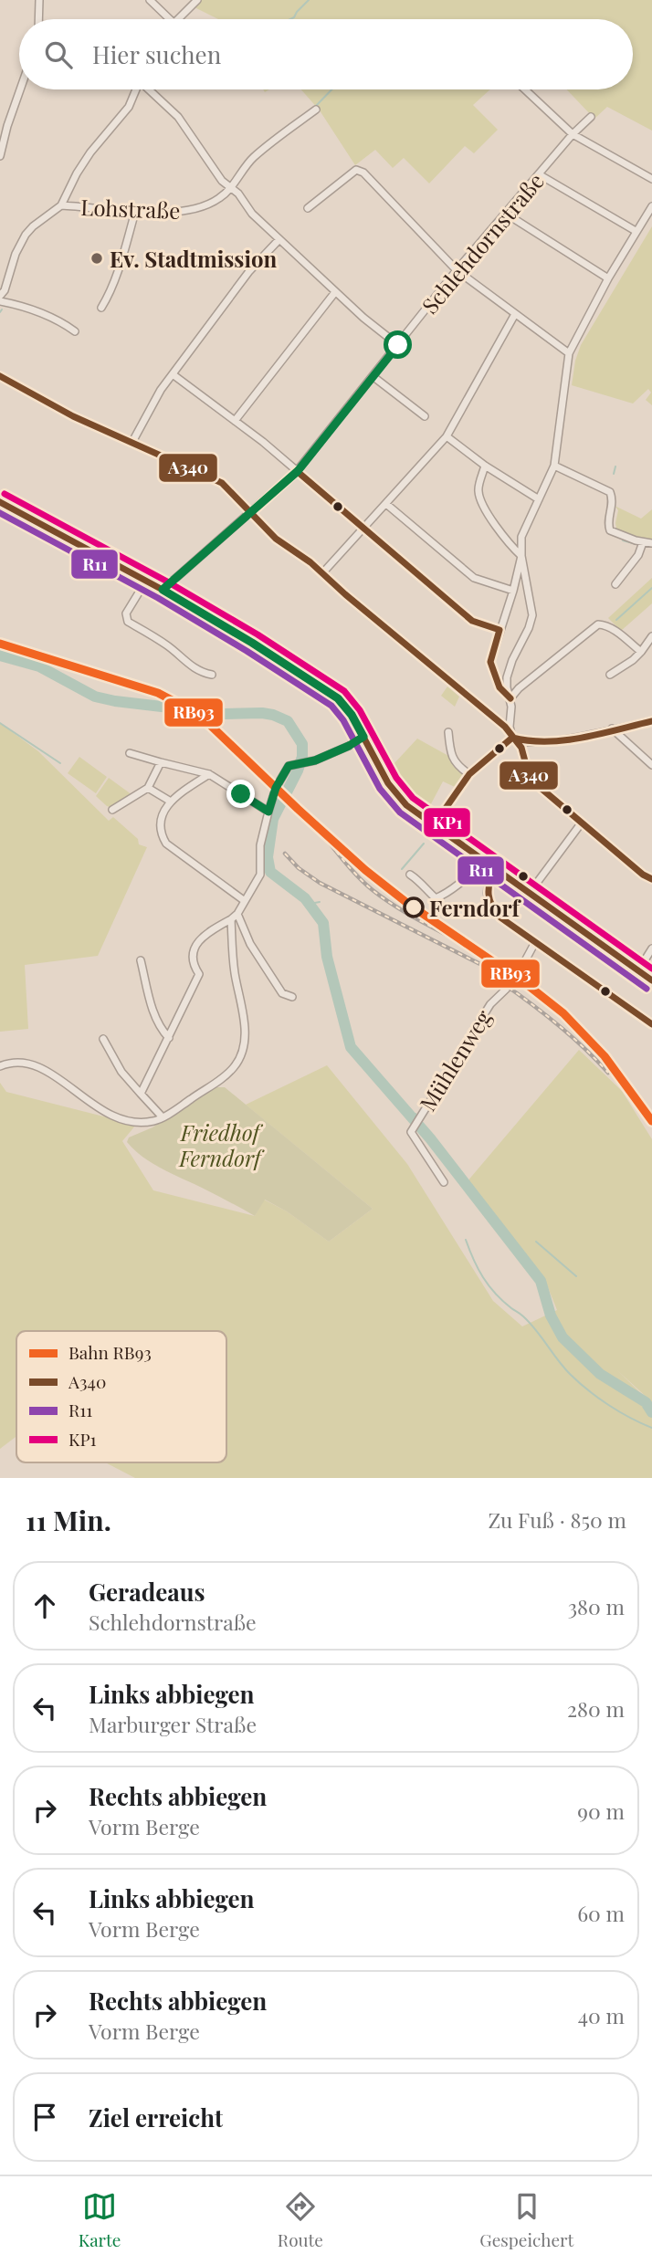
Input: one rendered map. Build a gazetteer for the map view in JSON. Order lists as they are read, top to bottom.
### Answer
{
  "streets": {
    "street": ["Lohstraße", "Schlehdornstraße", "Mühlenweg"]
  },
  "parks": ["Friedhof Ferndorf"],
  "places": ["Ev. Stadtmission", "Ferndorf"],
  "lines": [
    "transit line A340",
    "transit line KP1",
    "transit line R11",
    "rail line RB93"
  ],
  "legend": [
    "Bahn RB93",
    "A340",
    "R11",
    "KP1"
  ],
  "page": {
    "search": "Hier suchen",
    "heading": ["11 Min.", "Zu Fuß · 850 m"],
    "list": [
      ["Geradeaus", "Schlehdornstraße", "380 m"],
      ["Links abbiegen", "Marburger Straße", "280 m"],
      ["Rechts abbiegen", "Vorm Berge", "90 m"],
      ["Links abbiegen", "Vorm Berge", "60 m"],
      ["Rechts abbiegen", "Vorm Berge", "40 m"],
      "Ziel erreicht"
    ],
    "nav": ["Karte", "Route", "Gespeichert"]
  }
}
